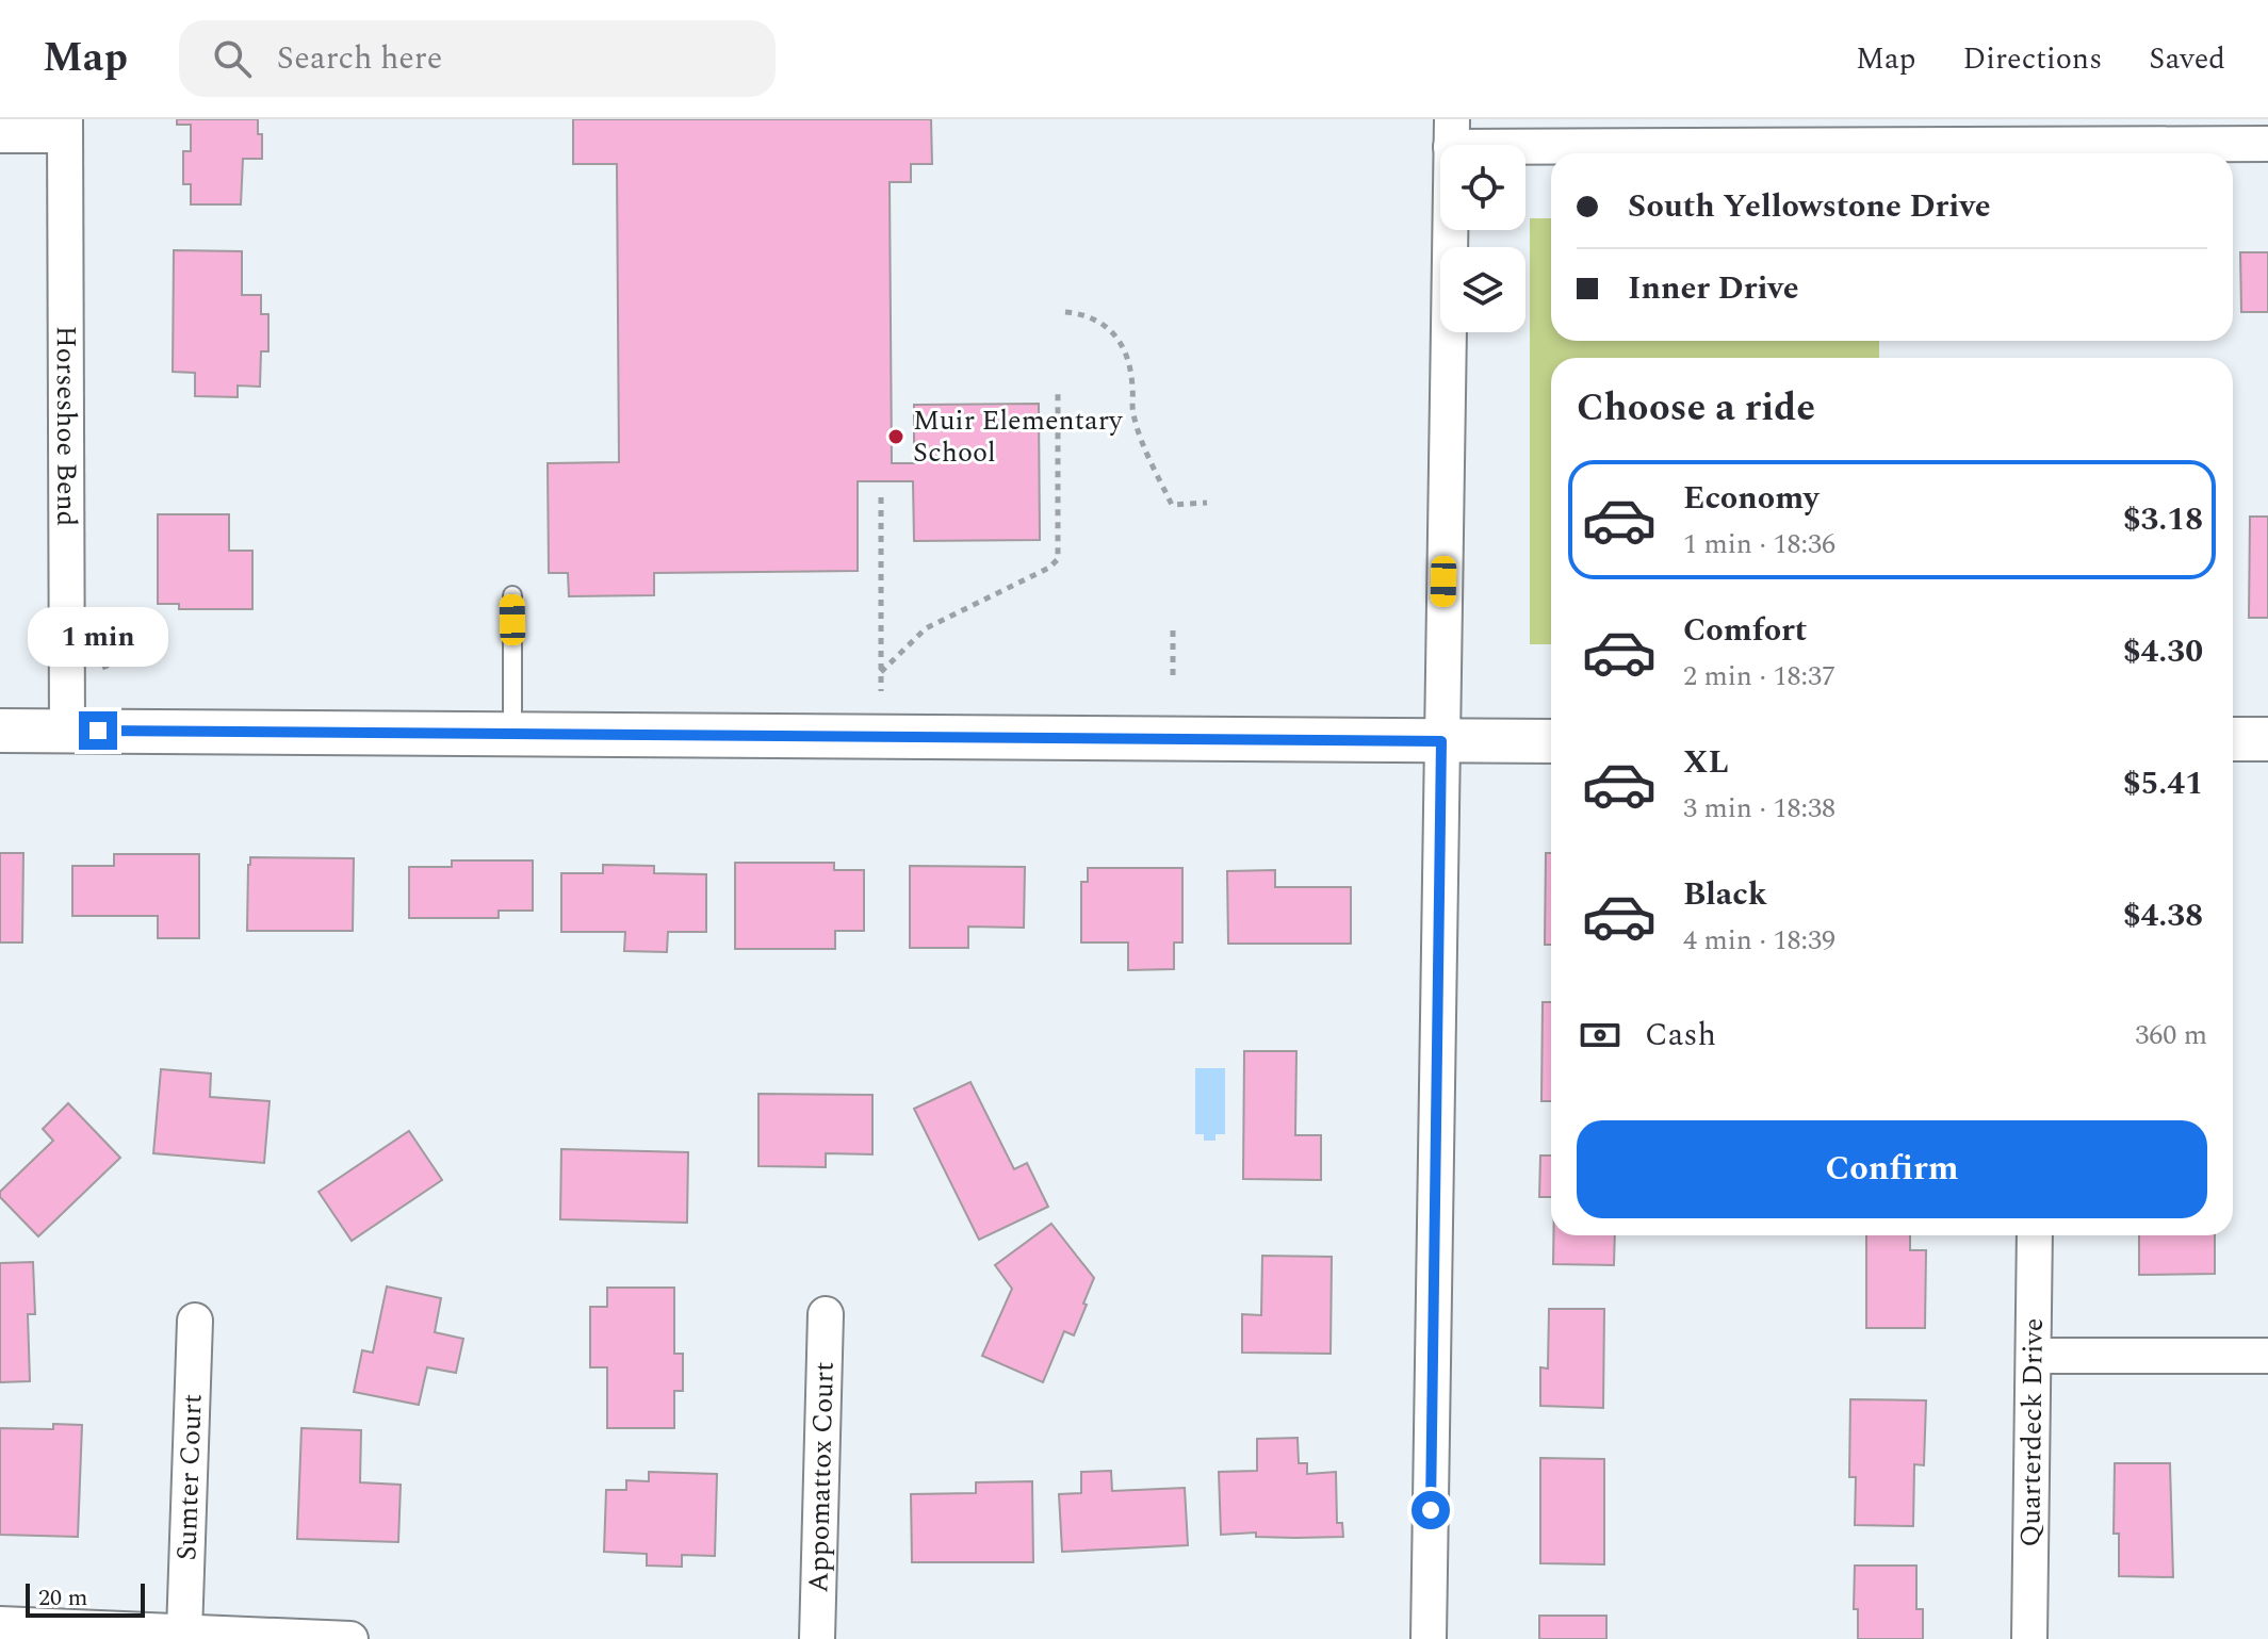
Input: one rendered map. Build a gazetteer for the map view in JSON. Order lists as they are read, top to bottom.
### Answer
{
  "streets": {
    "street": [
      "Horseshoe Bend",
      "Quarterdeck Drive",
      "Sumter Court",
      "Appomattox Court"
    ]
  },
  "places": ["Muir Elementary School"],
  "scale_bar": "20 m",
  "page": {
    "header": "Map",
    "search": "Search here",
    "nav": ["Map", "Directions", "Saved"],
    "banner": ["South Yellowstone Drive", "Inner Drive"],
    "heading": "Choose a ride",
    "list": [
      {
        "name": "Economy",
        "note": "1 min · 18:36",
        "value": "$3.18"
      },
      {
        "name": "Comfort",
        "note": "2 min · 18:37",
        "value": "$4.30"
      },
      {
        "name": "XL",
        "note": "3 min · 18:38",
        "value": "$5.41"
      },
      {
        "name": "Black",
        "note": "4 min · 18:39",
        "value": "$4.38"
      }
    ],
    "bubble": "1 min",
    "pay": ["Cash", "360 m"],
    "buttons": "Confirm",
    "scale": "20 m"
  }
}
